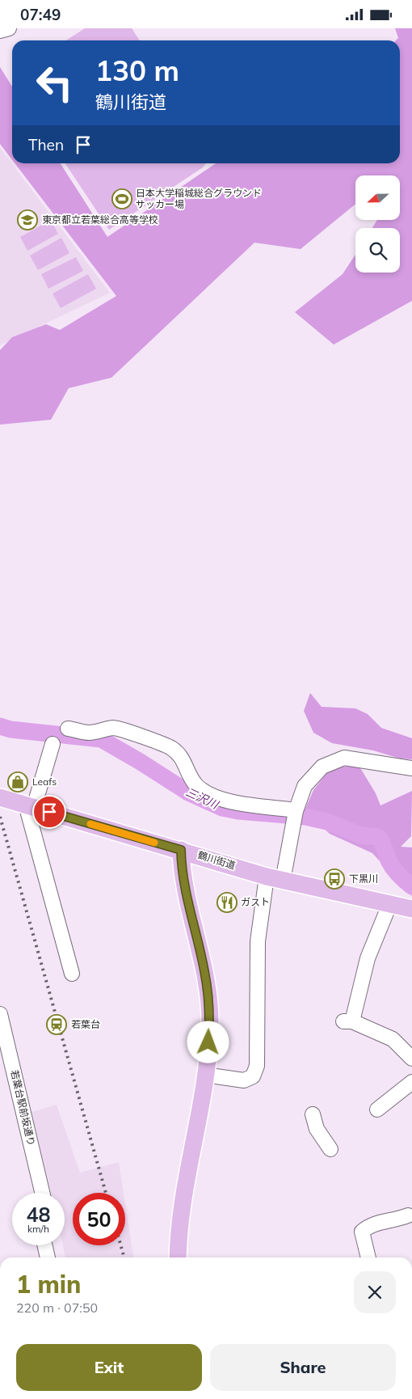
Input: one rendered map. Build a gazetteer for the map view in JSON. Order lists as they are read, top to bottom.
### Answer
{
  "streets": {
    "main road": ["鶴川街道"],
    "street": ["若葉台駅前坂通り"]
  },
  "water": ["三沢川"],
  "places": {
    "sports": ["日本大学稲城総合グラウンド サッカー場"],
    "school or university": ["東京都立若葉総合高等学校"],
    "shop": ["Leafs"],
    "bus stop": ["下黒川"],
    "restaurant": ["ガスト"],
    "station": ["若葉台"]
  },
  "north": "left",
  "page": {
    "status": "07:49",
    "turn": ["130 m", "鶴川街道"],
    "then": "Then",
    "speed": "48 km/h",
    "limit": "50",
    "heading": ["1 min", "220 m · 07:50"],
    "buttons": ["Exit", "Share"]
  }
}
